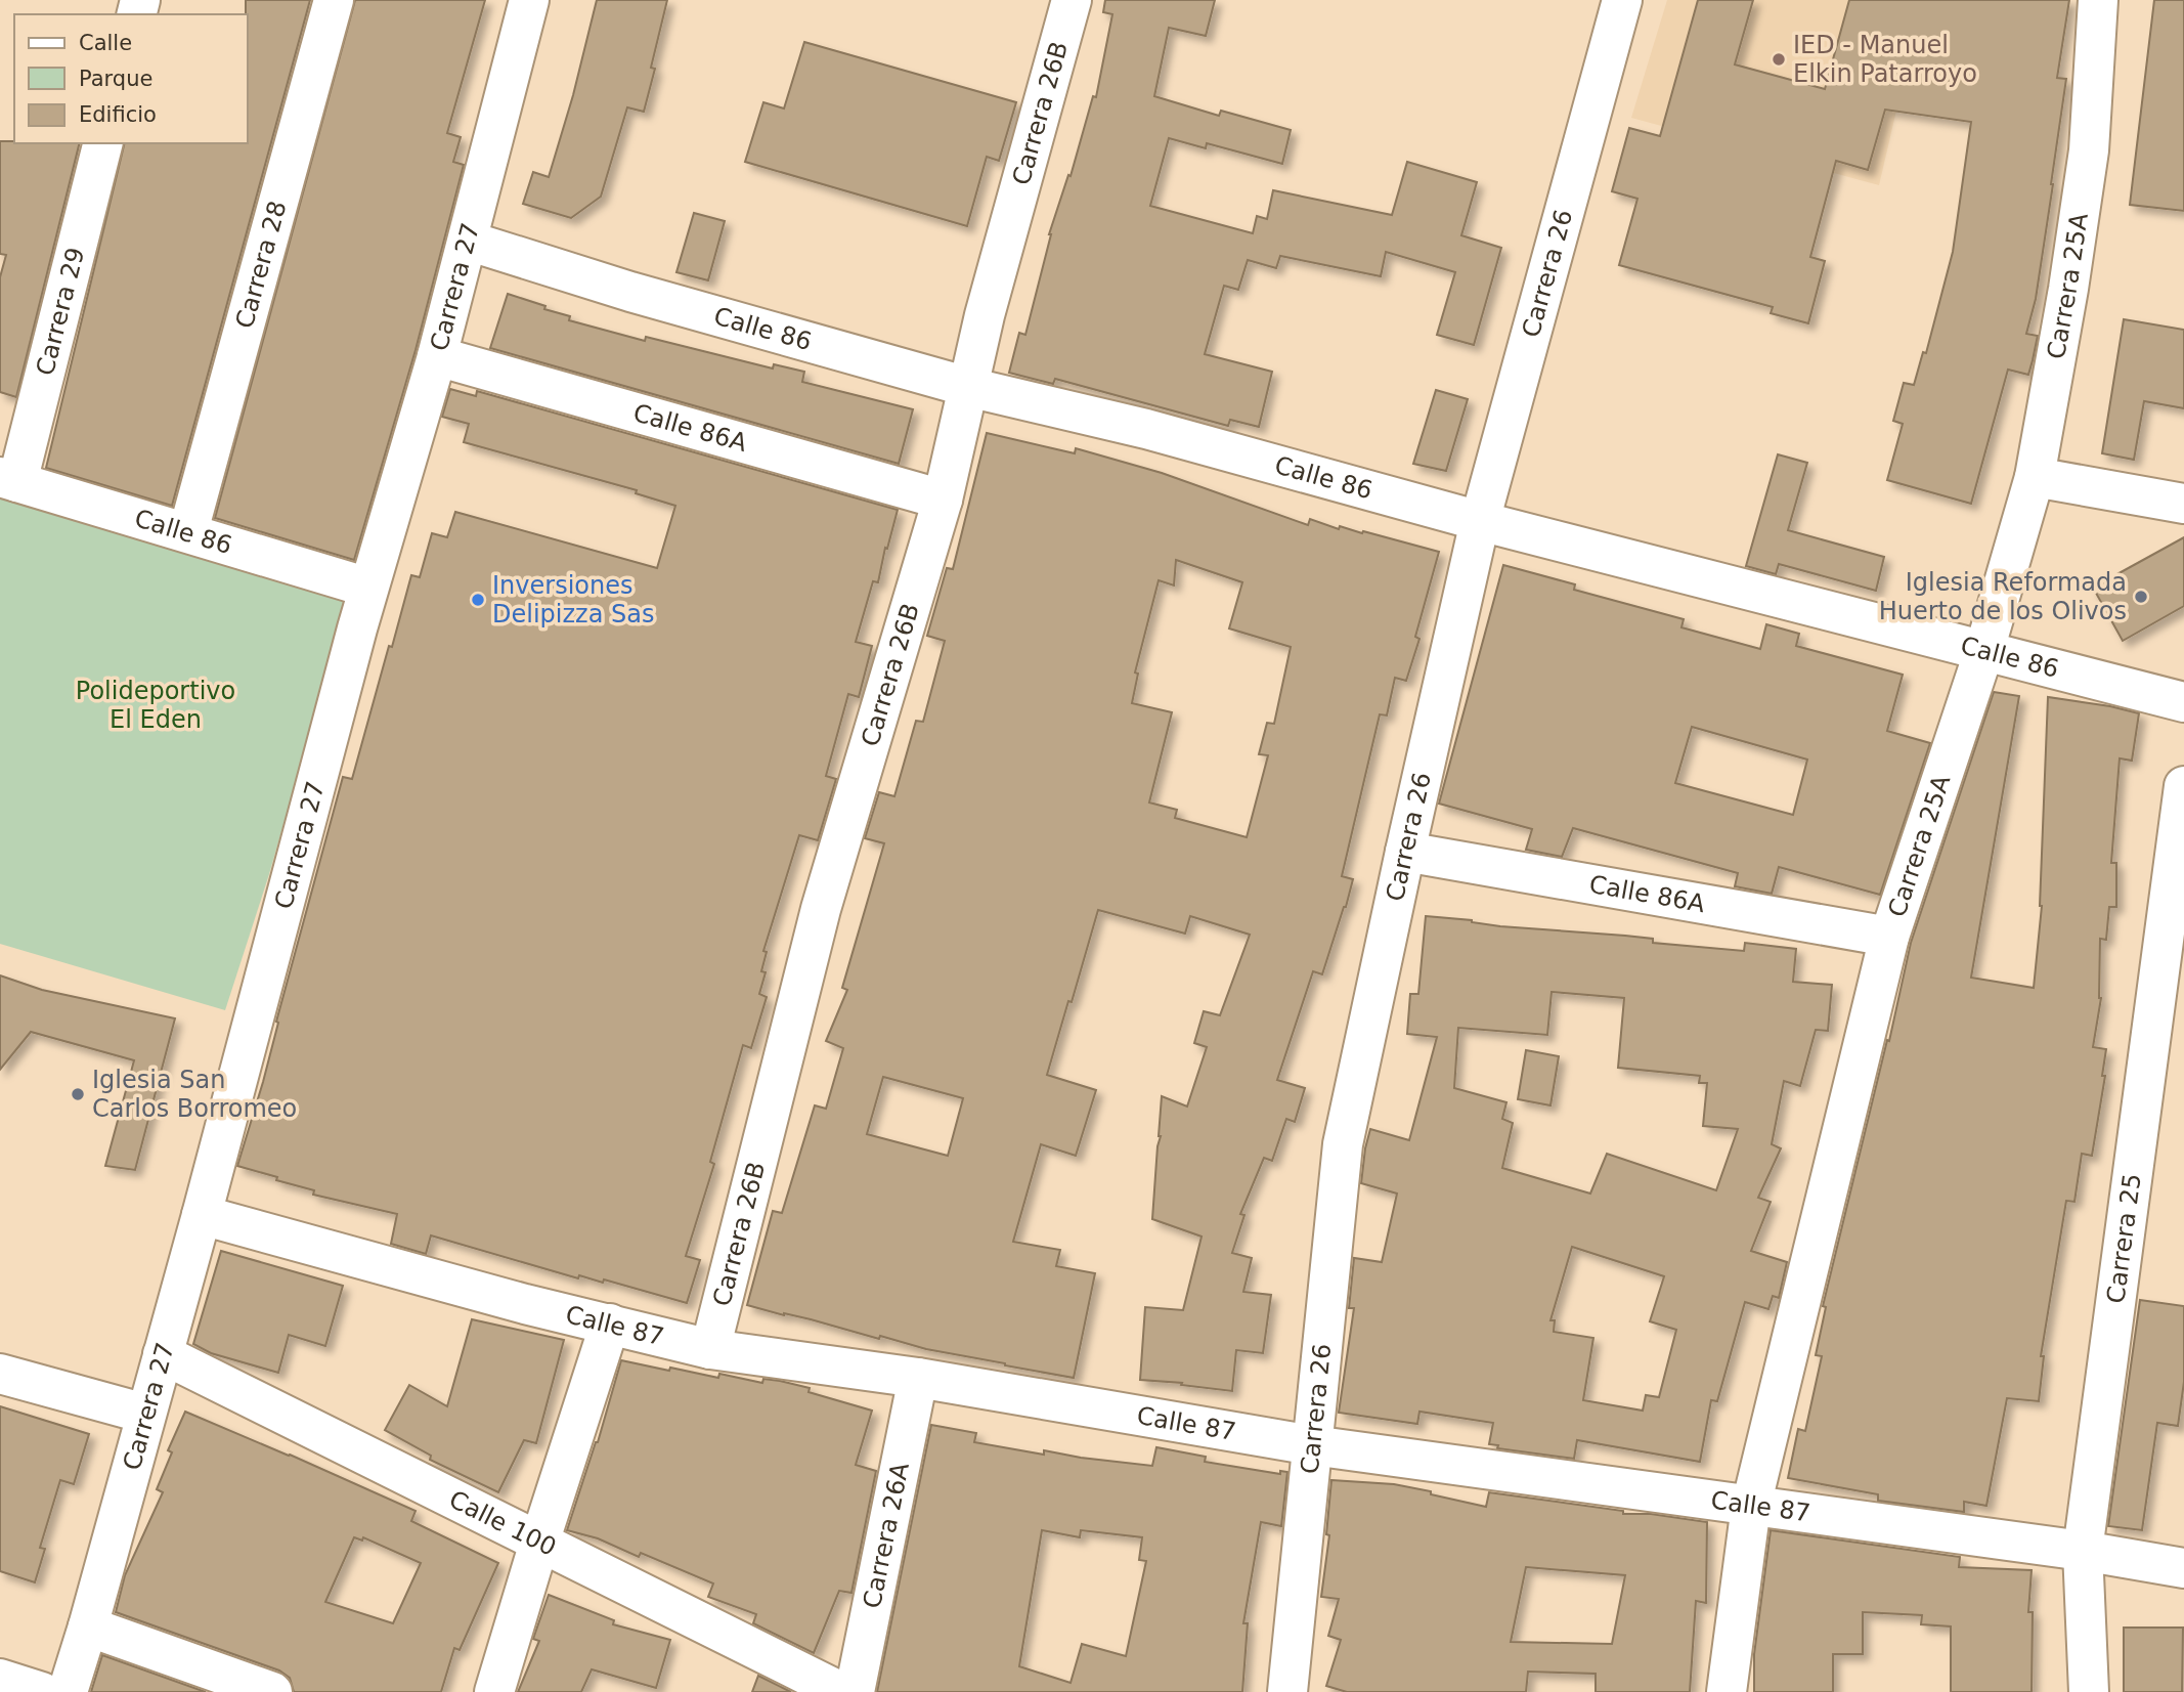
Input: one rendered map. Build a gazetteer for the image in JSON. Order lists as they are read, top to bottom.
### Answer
{
  "streets": {
    "street": [
      "Carrera 26B",
      "Carrera 28",
      "Carrera 26",
      "Carrera 27",
      "Carrera 25A",
      "Carrera 29",
      "Calle 86",
      "Calle 86A",
      "Carrera 25",
      "Calle 87",
      "Calle 100",
      "Carrera 26A"
    ]
  },
  "crossings": [
    ["Carrera 26B", "Calle 86"],
    ["Carrera 26B", "Calle 86A"],
    ["Carrera 26B", "Calle 87"],
    ["Carrera 28", "Calle 86"],
    ["Carrera 26", "Calle 86"],
    ["Carrera 26", "Calle 86A"],
    ["Carrera 26", "Calle 87"],
    ["Carrera 27", "Calle 86"],
    ["Carrera 27", "Calle 86A"],
    ["Carrera 27", "Calle 87"],
    ["Carrera 27", "Calle 100"],
    ["Carrera 25A", "Calle 86"],
    ["Carrera 25A", "Calle 86A"],
    ["Carrera 25A", "Calle 87"],
    ["Carrera 29", "Calle 86"],
    ["Carrera 25", "Calle 87"],
    ["Calle 87", "Carrera 26A"]
  ],
  "parks": ["Polideportivo El Eden"],
  "places": [
    "IED - Manuel Elkin Patarroyo",
    "Iglesia Reformada Huerto de los Olivos",
    "Inversiones Delipizza Sas",
    "Iglesia San Carlos Borromeo"
  ],
  "legend": ["Calle", "Parque", "Edificio"]
}
